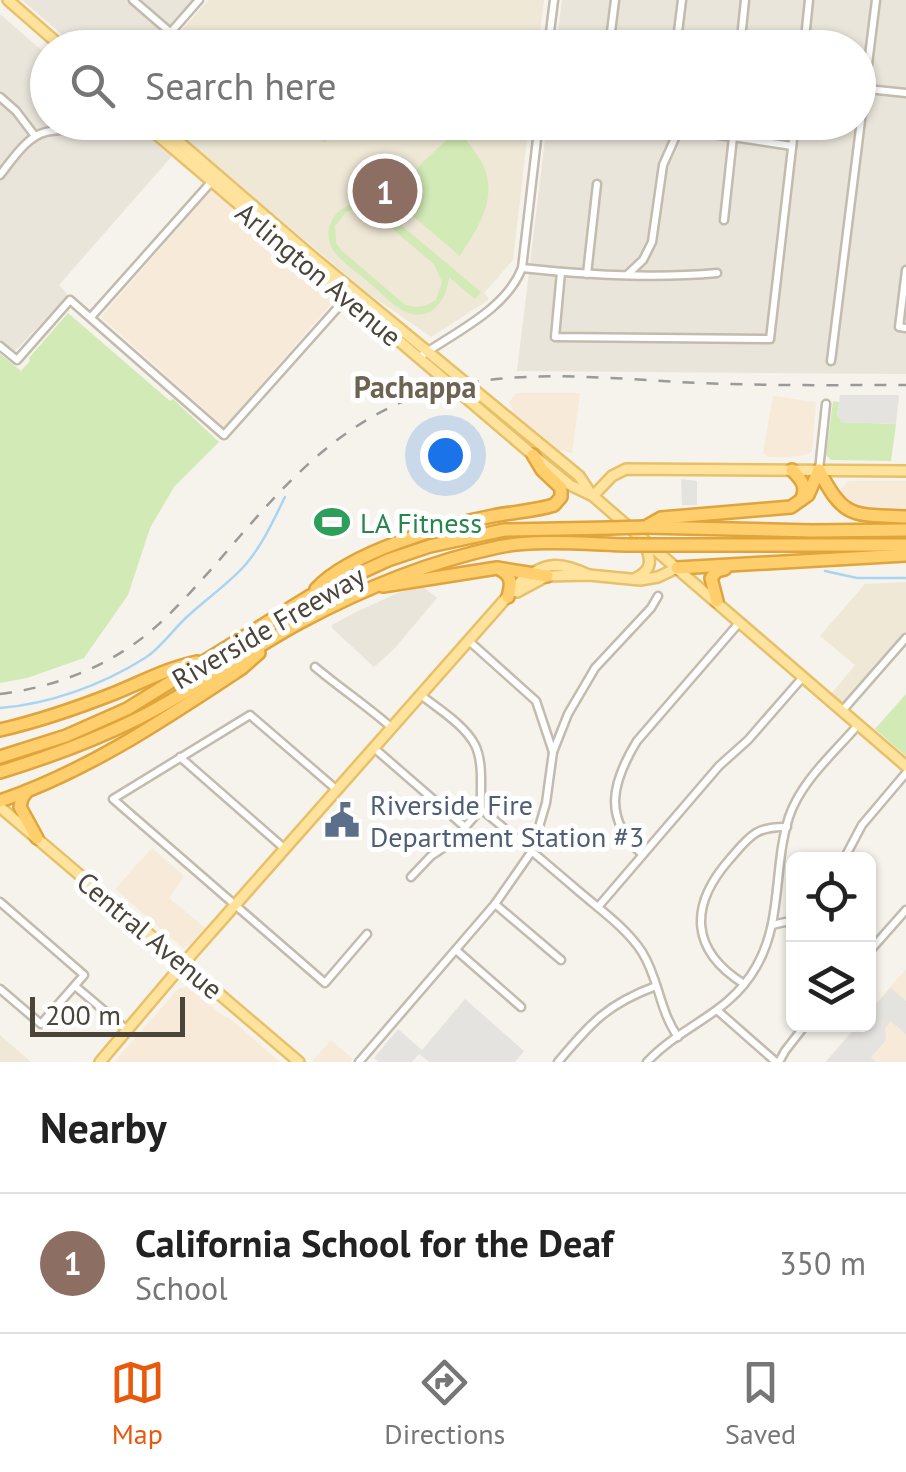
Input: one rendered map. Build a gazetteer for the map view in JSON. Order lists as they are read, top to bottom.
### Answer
{
  "streets": {
    "highway": ["Riverside Freeway"],
    "main road": ["Arlington Avenue", "Central Avenue"]
  },
  "crossings": [
    ["Arlington Avenue", "Riverside Freeway"]
  ],
  "districts": ["Pachappa"],
  "places": {
    "sports": ["LA Fitness"],
    "public building": ["Riverside Fire Department Station #3"]
  },
  "scale_bar": "200 m",
  "page": {
    "search": "Search here",
    "pins": "1",
    "scale": "200 m",
    "heading": "Nearby",
    "list": [
      {
        "mark": "1",
        "name": "California School for the Deaf",
        "note": "School",
        "value": "350 m"
      }
    ],
    "nav": ["Map", "Directions", "Saved"]
  }
}
